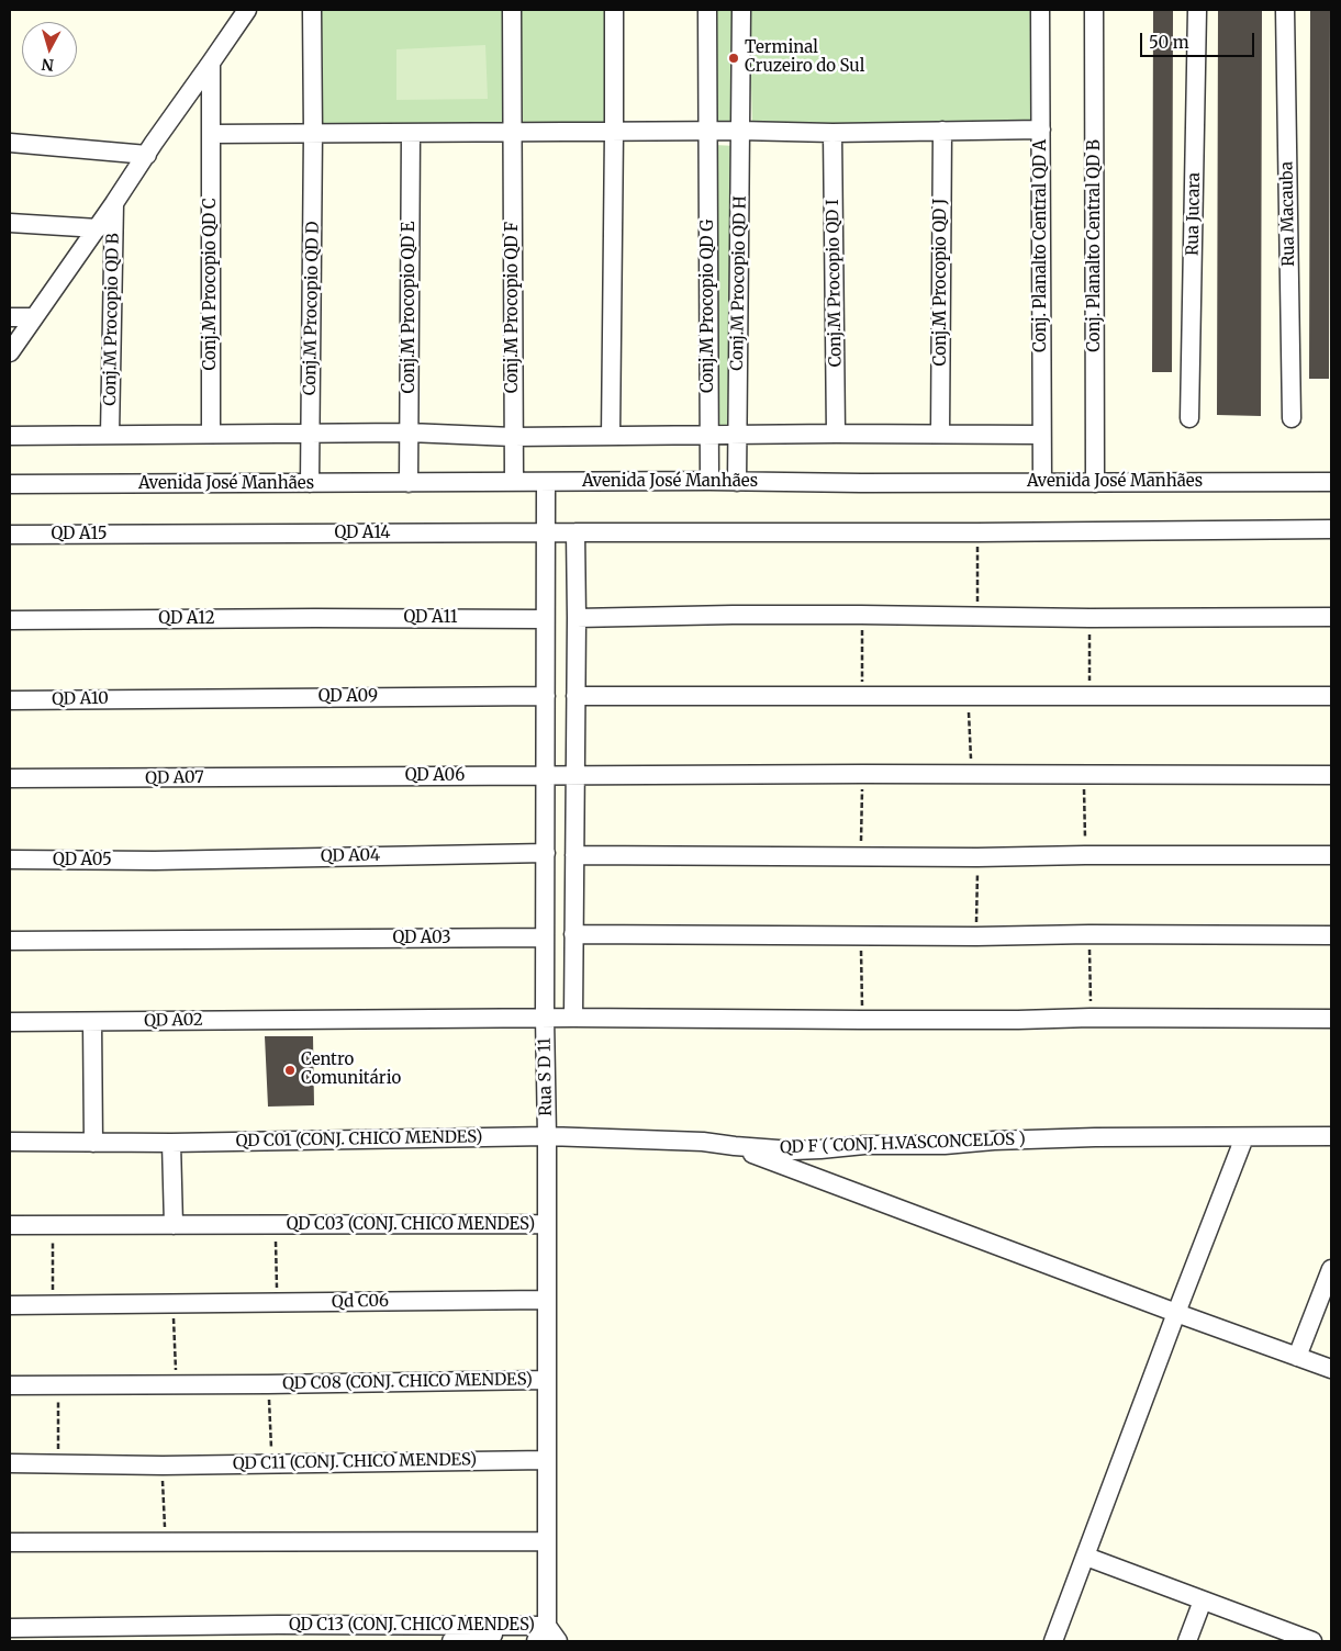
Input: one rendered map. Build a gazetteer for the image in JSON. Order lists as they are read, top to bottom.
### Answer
{
  "streets": {
    "street": [
      "Rua Jucara",
      "Rua Macauba",
      "Conj. Planalto Central QD A",
      "Conj. Planalto Central QD B",
      "Conj.M Procopio QD J",
      "Conj.M Procopio QD H",
      "Conj.M Procopio QD I",
      "Conj.M Procopio QD C",
      "Conj.M Procopio QD G",
      "Conj.M Procopio QD E",
      "Conj.M Procopio QD F",
      "Conj.M Procopio QD D",
      "Conj.M Procopio QD B",
      "Avenida José Manhães",
      "QD A14",
      "QD A15",
      "QD A11",
      "QD A12",
      "QD A09",
      "QD A10",
      "QD A06",
      "QD A07",
      "QD A04",
      "QD A05",
      "QD A03",
      "QD A02",
      "Rua S D 11",
      "QD C01 (CONJ. CHICO MENDES)",
      "QD F ( CONJ. H.VASCONCELOS )",
      "QD C03 (CONJ. CHICO MENDES)",
      "Qd C06",
      "QD C08 (CONJ. CHICO MENDES)",
      "QD C11 (CONJ. CHICO MENDES)",
      "QD C13 (CONJ. CHICO MENDES)"
    ]
  },
  "crossings": [
    ["Conj. Planalto Central QD A", "Avenida José Manhães"],
    ["Conj. Planalto Central QD B", "Avenida José Manhães"],
    ["Conj.M Procopio QD H", "Avenida José Manhães"],
    ["Conj.M Procopio QD G", "Avenida José Manhães"],
    ["Conj.M Procopio QD E", "Avenida José Manhães"],
    ["Conj.M Procopio QD F", "Avenida José Manhães"],
    ["Conj.M Procopio QD D", "Avenida José Manhães"],
    ["Avenida José Manhães", "Rua S D 11"],
    ["QD A14", "QD A15"],
    ["QD A14", "Rua S D 11"],
    ["QD A11", "QD A12"],
    ["QD A11", "Rua S D 11"],
    ["QD A09", "QD A10"],
    ["QD A09", "Rua S D 11"],
    ["QD A06", "QD A07"],
    ["QD A06", "Rua S D 11"],
    ["QD A04", "QD A05"],
    ["QD A04", "Rua S D 11"],
    ["QD A03", "Rua S D 11"],
    ["QD A02", "Rua S D 11"],
    ["Rua S D 11", "QD C01 (CONJ. CHICO MENDES)"],
    ["Rua S D 11", "QD F ( CONJ. H.VASCONCELOS )"],
    ["Rua S D 11", "QD C03 (CONJ. CHICO MENDES)"],
    ["Rua S D 11", "Qd C06"],
    ["Rua S D 11", "QD C08 (CONJ. CHICO MENDES)"],
    ["Rua S D 11", "QD C11 (CONJ. CHICO MENDES)"],
    ["Rua S D 11", "QD C13 (CONJ. CHICO MENDES)"],
    ["QD C01 (CONJ. CHICO MENDES)", "QD F ( CONJ. H.VASCONCELOS )"]
  ],
  "places": ["Terminal Cruzeiro do Sul", "Centro Comunitário"],
  "scale_bar": "50 m",
  "north": "bottom"
}
